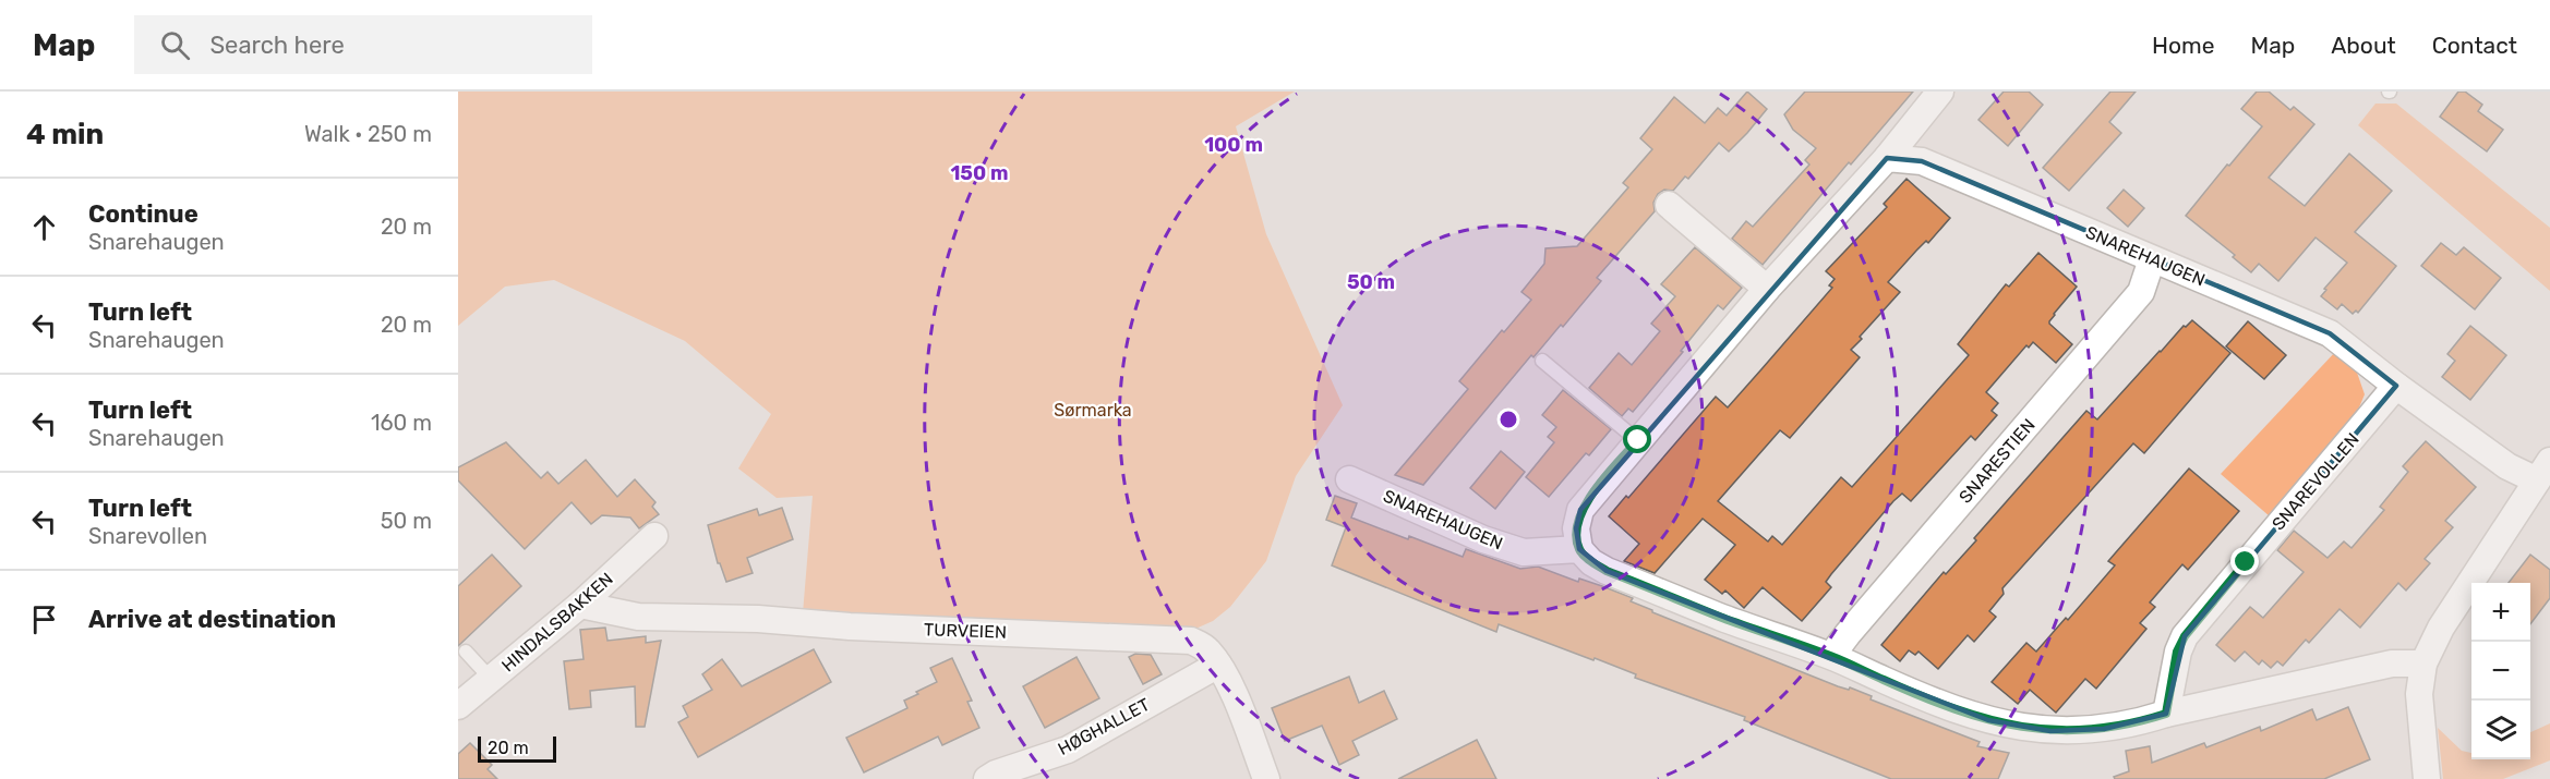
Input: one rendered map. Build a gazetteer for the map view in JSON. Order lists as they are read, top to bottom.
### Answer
{
  "streets": {
    "street": [
      "SNAREHAUGEN",
      "SNARESTIEN",
      "SNAREVOLLEN",
      "HINDALSBAKKEN",
      "TURVEIEN",
      "HØGHALLET"
    ]
  },
  "crossings": [
    ["SNAREHAUGEN", "SNARESTIEN"],
    ["SNAREHAUGEN", "SNAREVOLLEN"],
    ["HINDALSBAKKEN", "TURVEIEN"],
    ["TURVEIEN", "HØGHALLET"]
  ],
  "parks": ["Sørmarka"],
  "scale_bar": "20 m",
  "page": {
    "header": "Map",
    "search": "Search here",
    "nav": [
      "Home",
      "Map",
      "About",
      "Contact"
    ],
    "heading": ["4 min", "Walk · 250 m"],
    "list": [
      ["Continue", "Snarehaugen", "20 m"],
      ["Turn left", "Snarehaugen", "20 m"],
      ["Turn left", "Snarehaugen", "160 m"],
      ["Turn left", "Snarevollen", "50 m"],
      "Arrive at destination"
    ],
    "map_buttons": ["+", "−"],
    "scale": "20 m"
  },
  "rings": ["100 m", "150 m", "50 m"]
}
